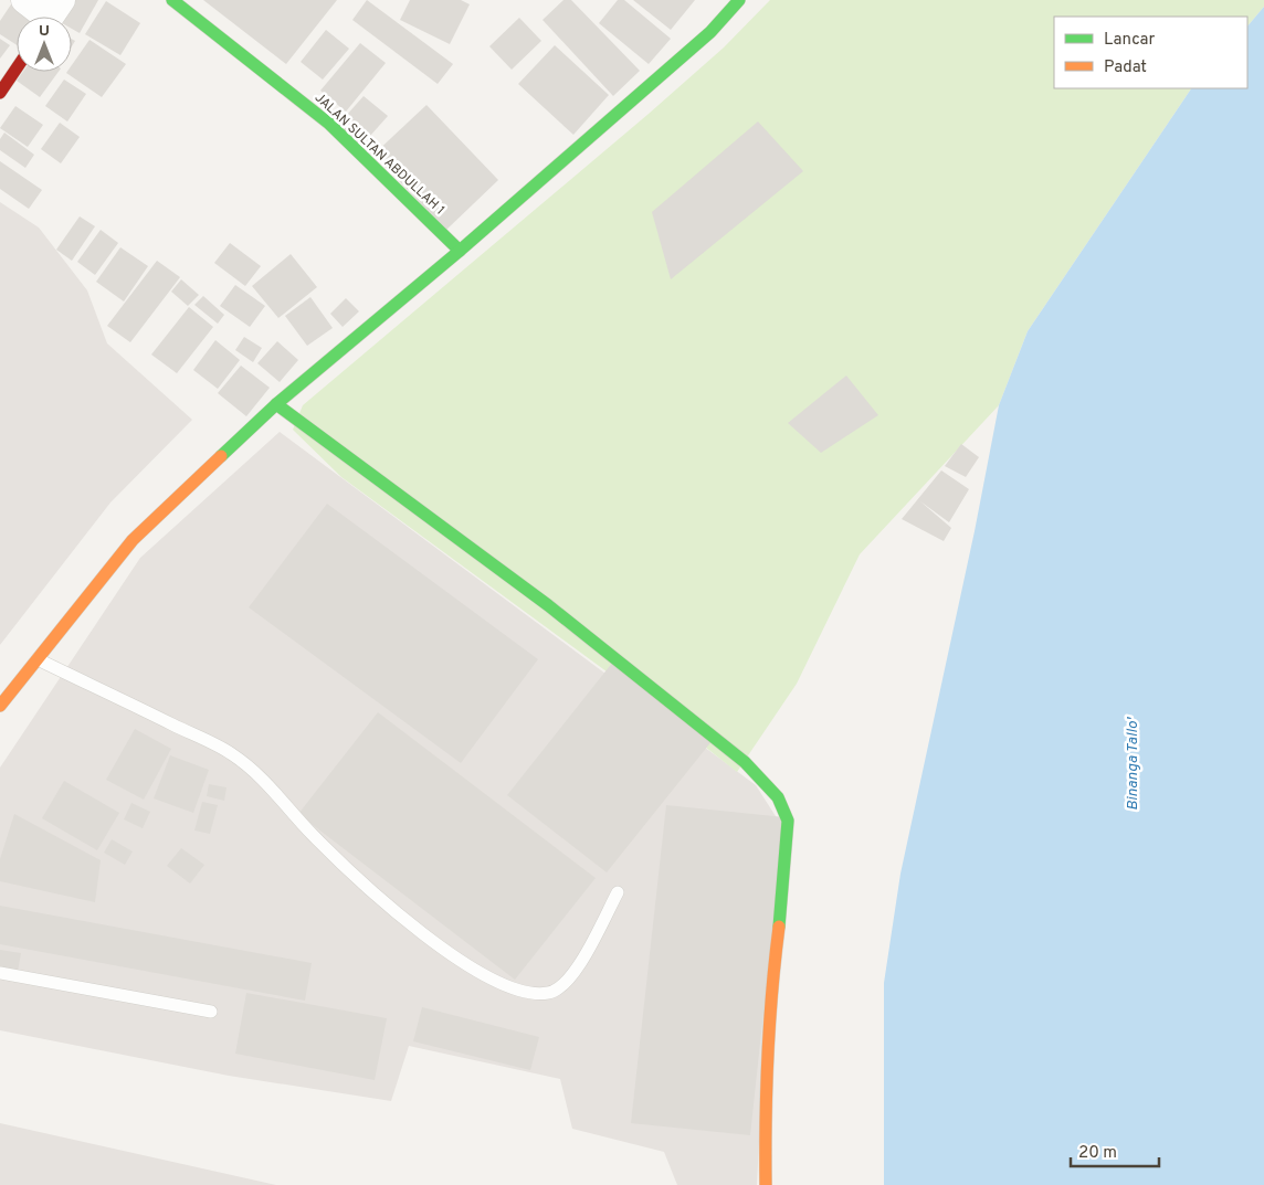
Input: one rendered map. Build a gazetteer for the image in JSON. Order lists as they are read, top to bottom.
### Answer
{
  "streets": {
    "street": ["JALAN SULTAN ABDULLAH 1"]
  },
  "water": ["Binanga Tallo'"],
  "legend": ["Lancar", "Padat"],
  "scale_bar": "20 m",
  "north": "top"
}
